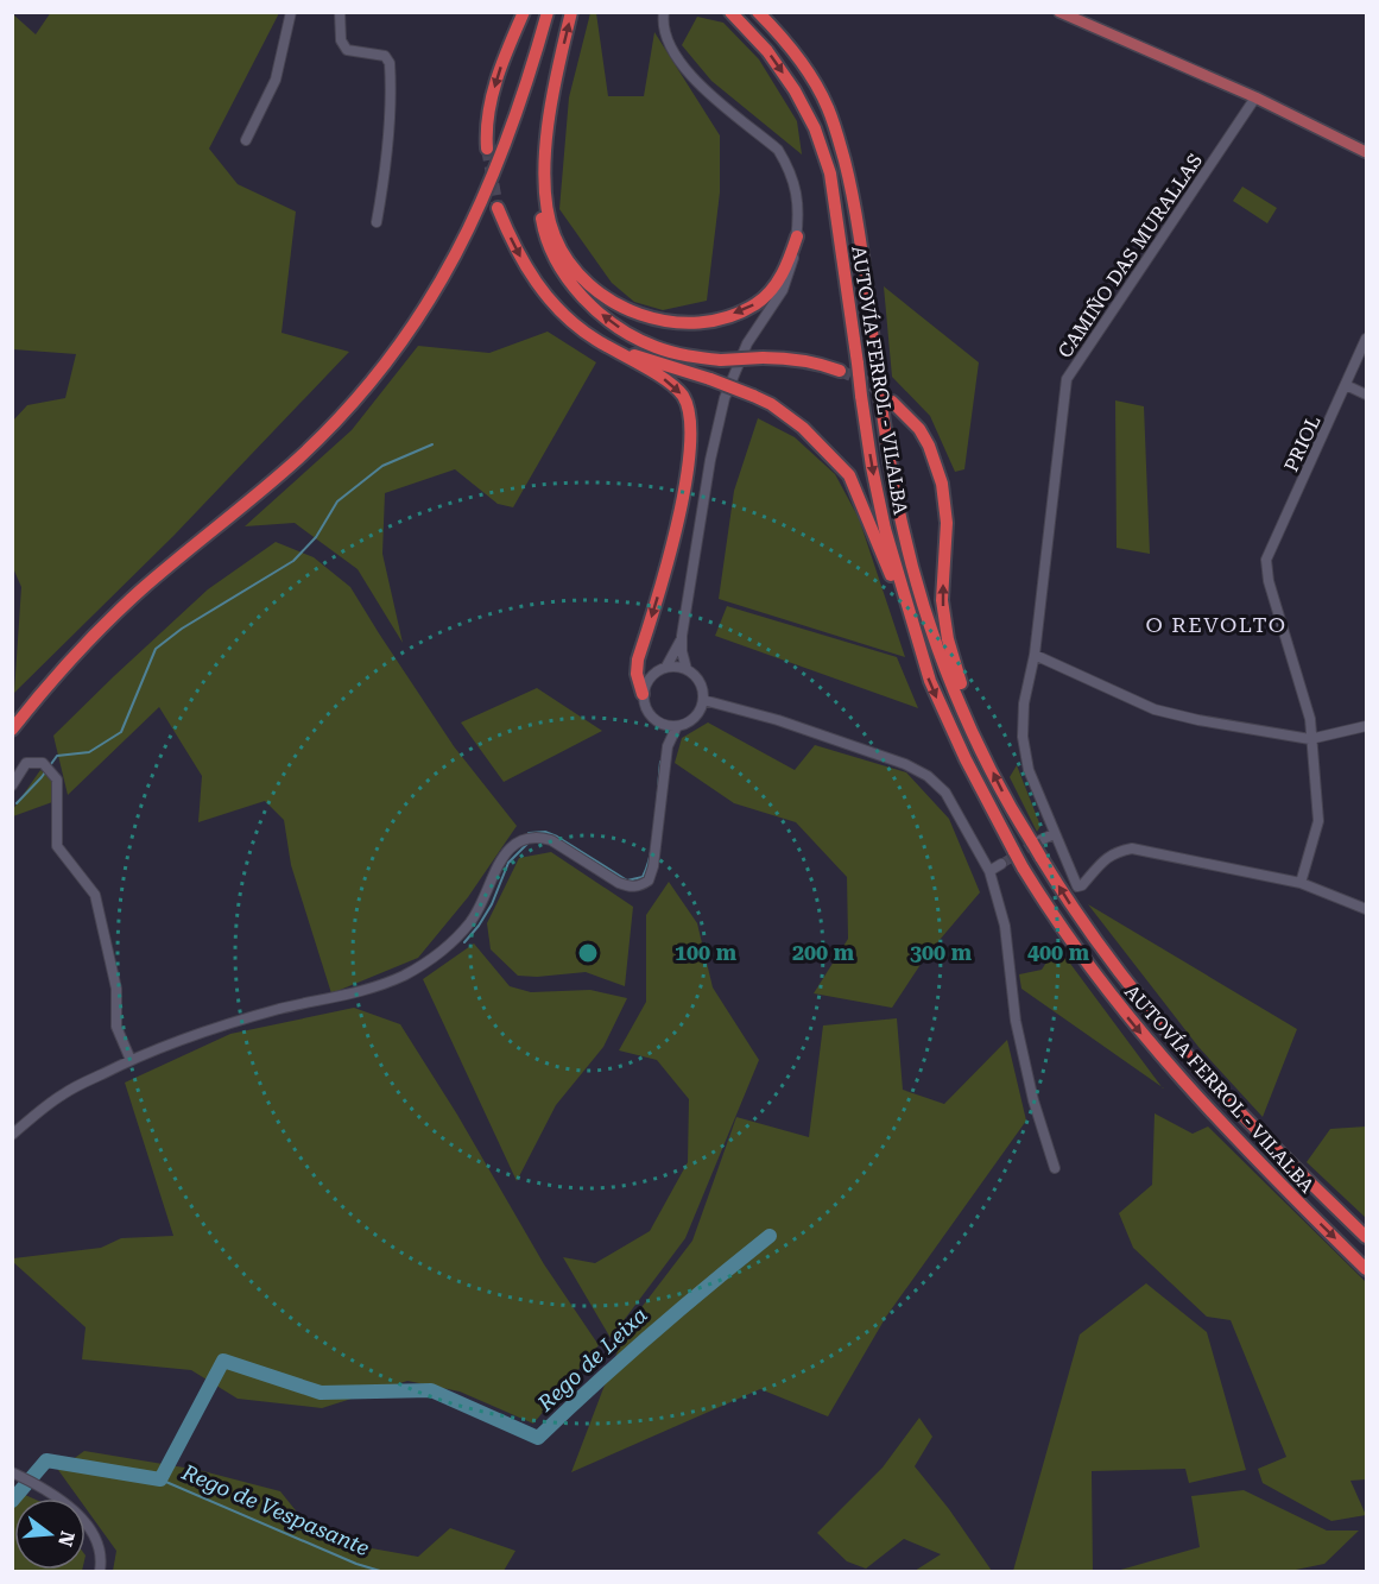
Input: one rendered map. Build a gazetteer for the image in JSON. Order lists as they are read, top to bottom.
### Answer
{
  "streets": {
    "highway": ["AUTOVÍA FERROL - VILALBA"],
    "street": ["CAMIÑO DAS MURALLAS", "PRIOL"]
  },
  "districts": ["O REVOLTO"],
  "water": ["Rego de Leixa", "Rego de Vespasante"],
  "north": "right",
  "rings": [
    "100 m",
    "200 m",
    "300 m",
    "400 m"
  ]
}
